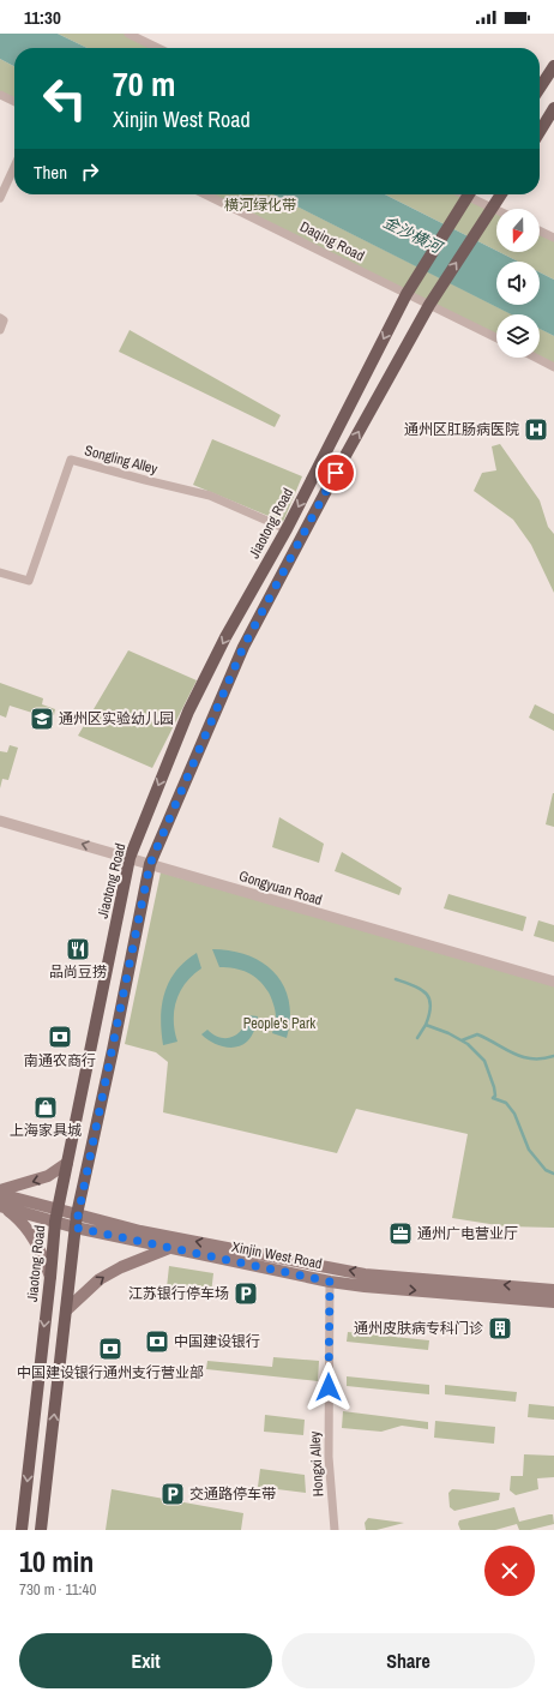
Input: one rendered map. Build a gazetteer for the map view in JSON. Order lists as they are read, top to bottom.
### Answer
{
  "streets": {
    "main road": ["Jiaotong Road", "Xinjin West Road"],
    "street": [
      "Daqing Road",
      "Songling Alley",
      "Gongyuan Road",
      "Hongxi Alley"
    ]
  },
  "crossings": [
    ["Daqing Road", "Jiaotong Road"],
    ["Songling Alley", "Jiaotong Road"],
    ["Jiaotong Road", "Gongyuan Road"],
    ["Jiaotong Road", "Xinjin West Road"],
    ["Xinjin West Road", "Hongxi Alley"]
  ],
  "water": ["金沙横河"],
  "parks": ["横河绿化带", "People's Park"],
  "places": {
    "hospital": ["通州区肛肠病医院"],
    "school or university": ["通州区实验幼儿园"],
    "restaurant": ["品尚豆捞"],
    "bank": ["南通农商行", "中国建设银行", "中国建设银行通州支行营业部"],
    "shop": ["上海家具城"],
    "office": ["通州广电营业厅"],
    "parking": ["江苏银行停车场", "交通路停车带"],
    "building": ["通州皮肤病专科门诊"]
  },
  "north": "bottom",
  "page": {
    "status": "11:30",
    "turn": ["70 m", "Xinjin West Road"],
    "then": "Then",
    "heading": ["10 min", "730 m · 11:40"],
    "buttons": ["Exit", "Share"]
  }
}
